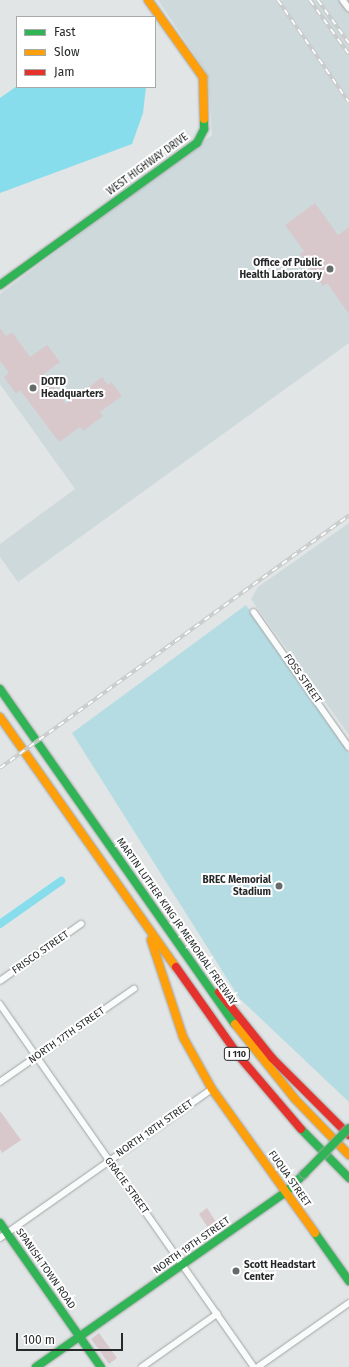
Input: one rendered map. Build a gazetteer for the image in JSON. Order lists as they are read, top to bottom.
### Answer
{
  "streets": {
    "main road": [
      "WEST HIGHWAY DRIVE",
      "MARTIN LUTHER KING JR MEMORIAL FREEWAY",
      "I 110",
      "FUQUA STREET",
      "NORTH 19TH STREET",
      "SPANISH TOWN ROAD"
    ],
    "street": [
      "FOSS STREET",
      "FRISCO STREET",
      "NORTH 17TH STREET",
      "NORTH 18TH STREET",
      "GRACIE STREET"
    ]
  },
  "crossings": [
    ["NORTH 17TH STREET", "GRACIE STREET"],
    ["I 110", "FUQUA STREET"],
    ["NORTH 18TH STREET", "FUQUA STREET"],
    ["NORTH 18TH STREET", "GRACIE STREET"],
    ["NORTH 18TH STREET", "SPANISH TOWN ROAD"],
    ["FUQUA STREET", "NORTH 19TH STREET"],
    ["GRACIE STREET", "NORTH 19TH STREET"],
    ["NORTH 19TH STREET", "SPANISH TOWN ROAD"]
  ],
  "places": [
    "Office of Public Health Laboratory",
    "DOTD Headquarters",
    "BREC Memorial Stadium",
    "Scott Headstart Center"
  ],
  "legend": ["Fast", "Slow", "Jam"],
  "scale_bar": "100 m"
}
